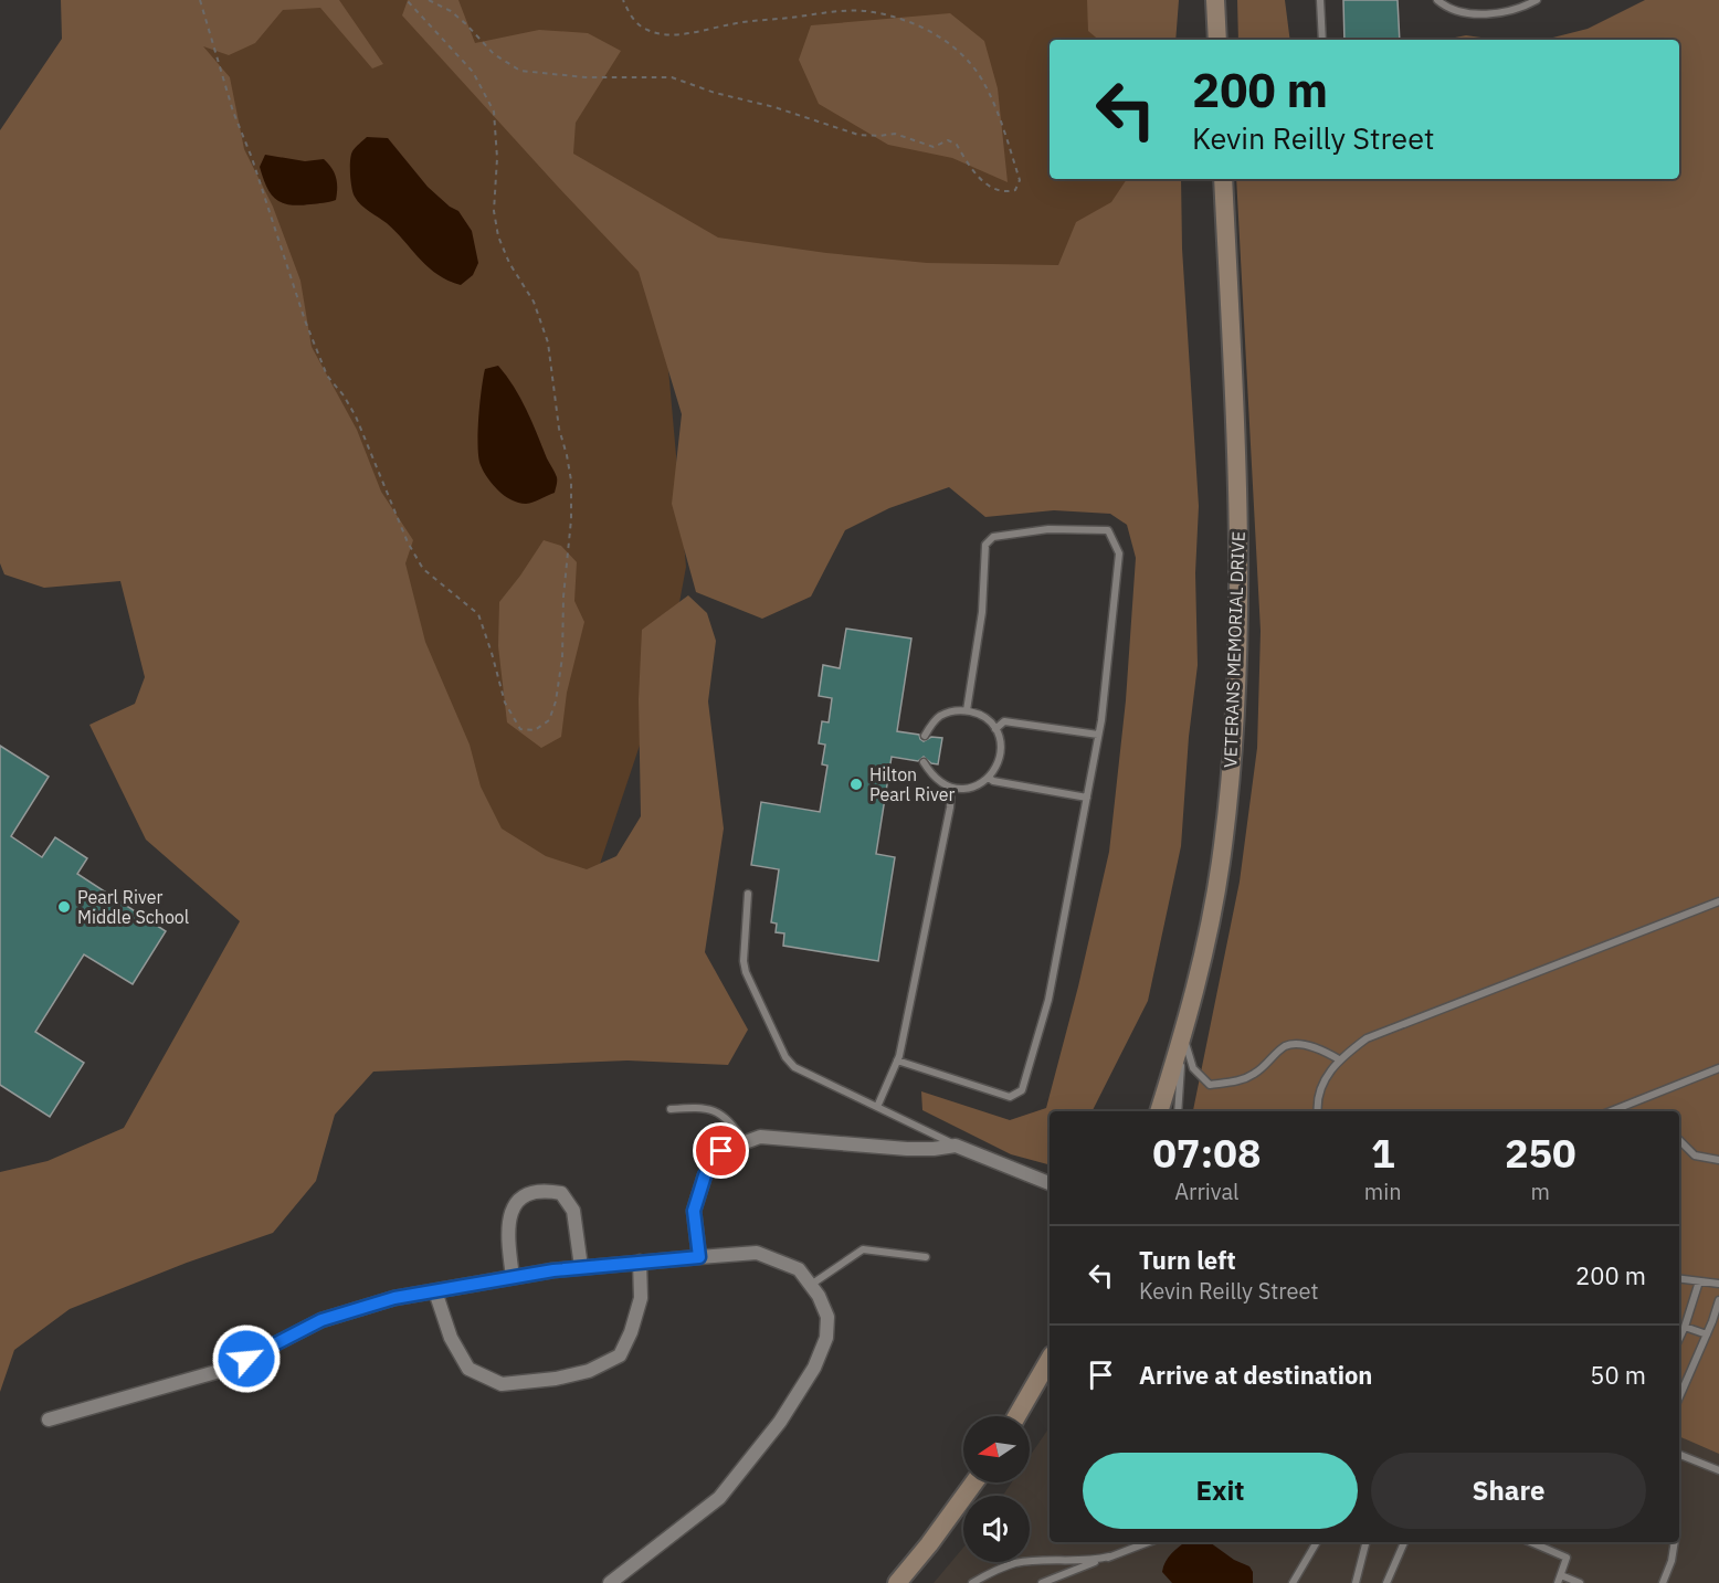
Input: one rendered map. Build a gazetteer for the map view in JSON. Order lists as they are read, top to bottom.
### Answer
{
  "streets": {
    "street": ["VETERANS MEMORIAL DRIVE"]
  },
  "places": ["Hilton Pearl River", "Pearl River Middle School"],
  "north": "left",
  "page": {
    "turn": ["200 m", "Kevin Reilly Street"],
    "eta": [
      "07:08",
      "Arrival",
      "1",
      "min",
      "250",
      "m"
    ],
    "list": [
      {
        "name": "Turn left",
        "note": "Kevin Reilly Street",
        "value": "200 m"
      },
      {
        "name": "Arrive at destination",
        "value": "50 m"
      }
    ],
    "buttons": ["Exit", "Share"]
  }
}
